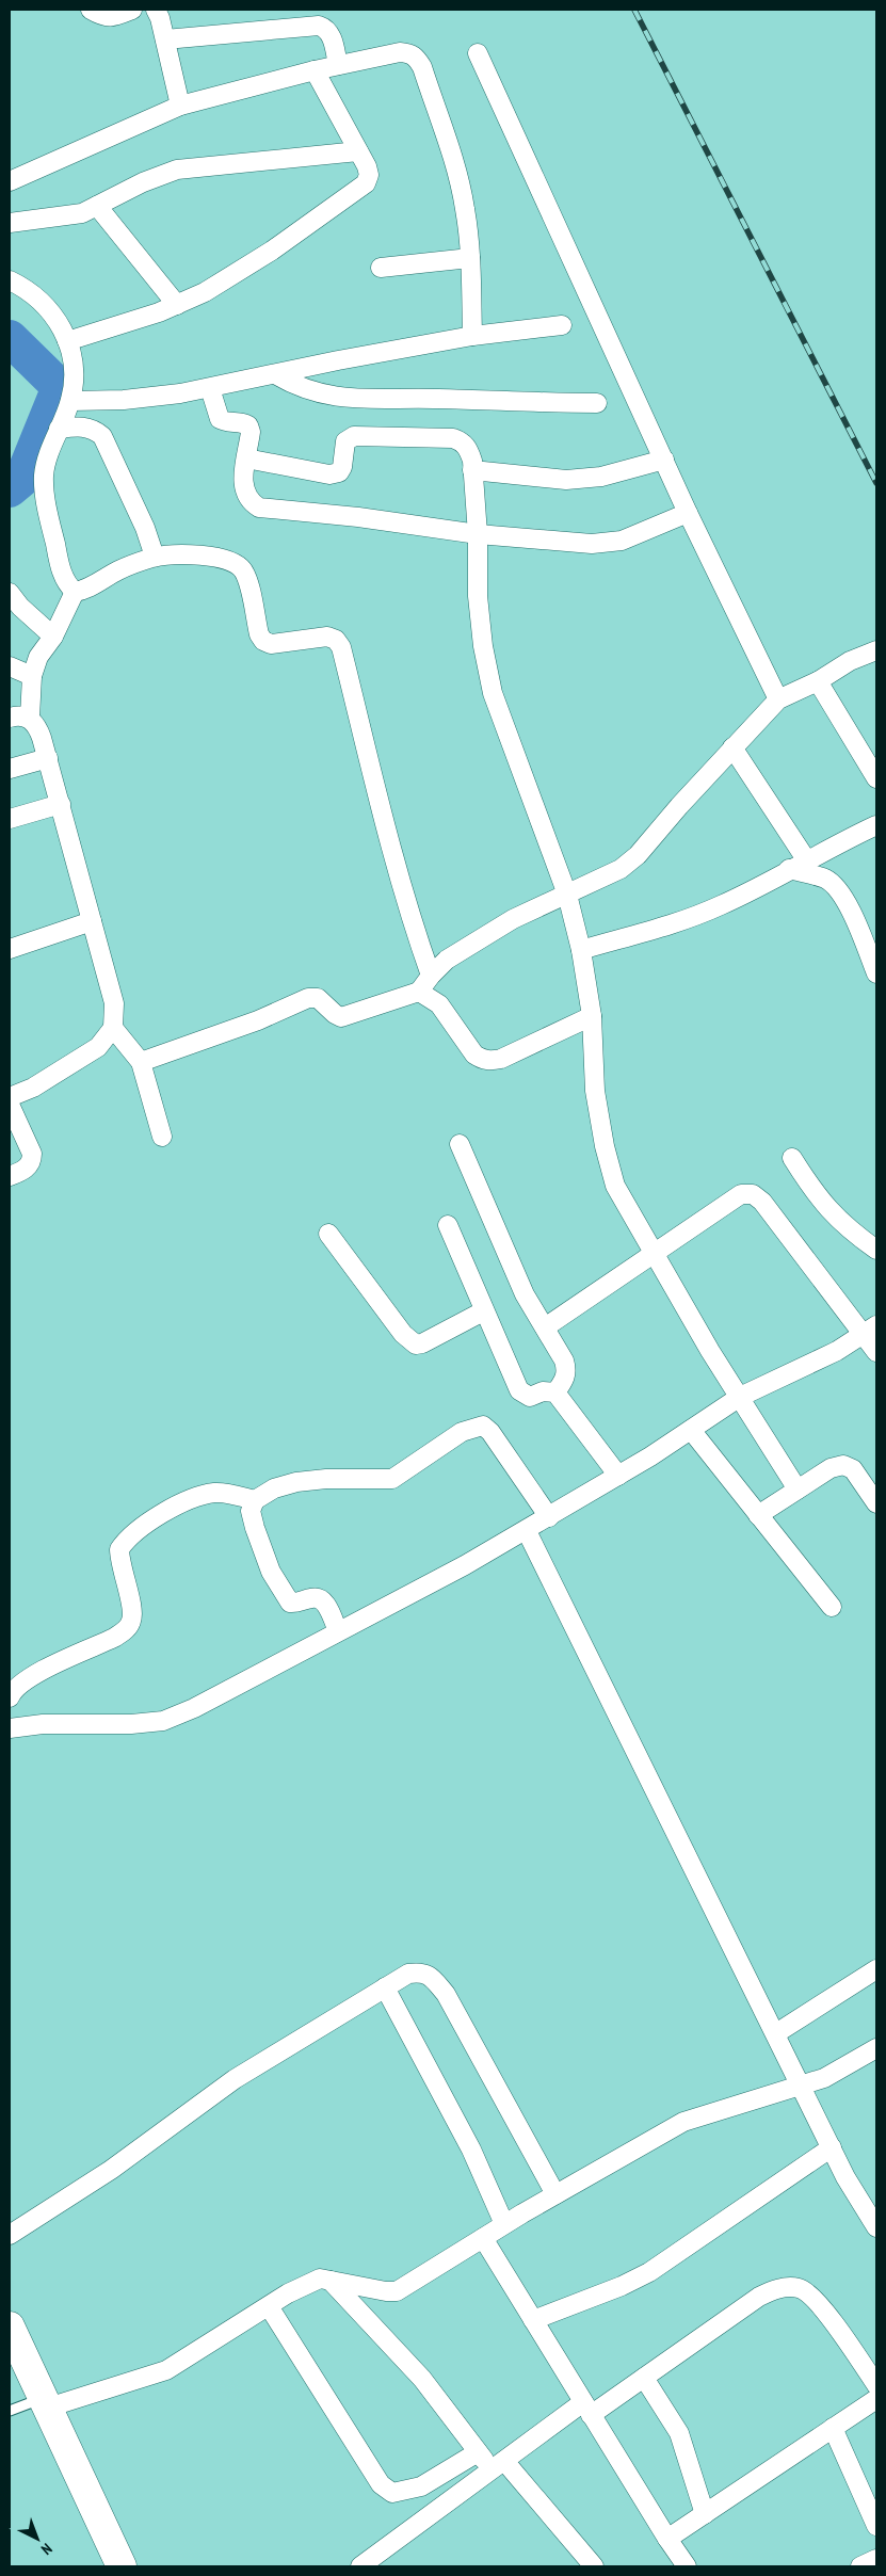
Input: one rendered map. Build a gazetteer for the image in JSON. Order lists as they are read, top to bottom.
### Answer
{
  "north": "bottom right"
}
